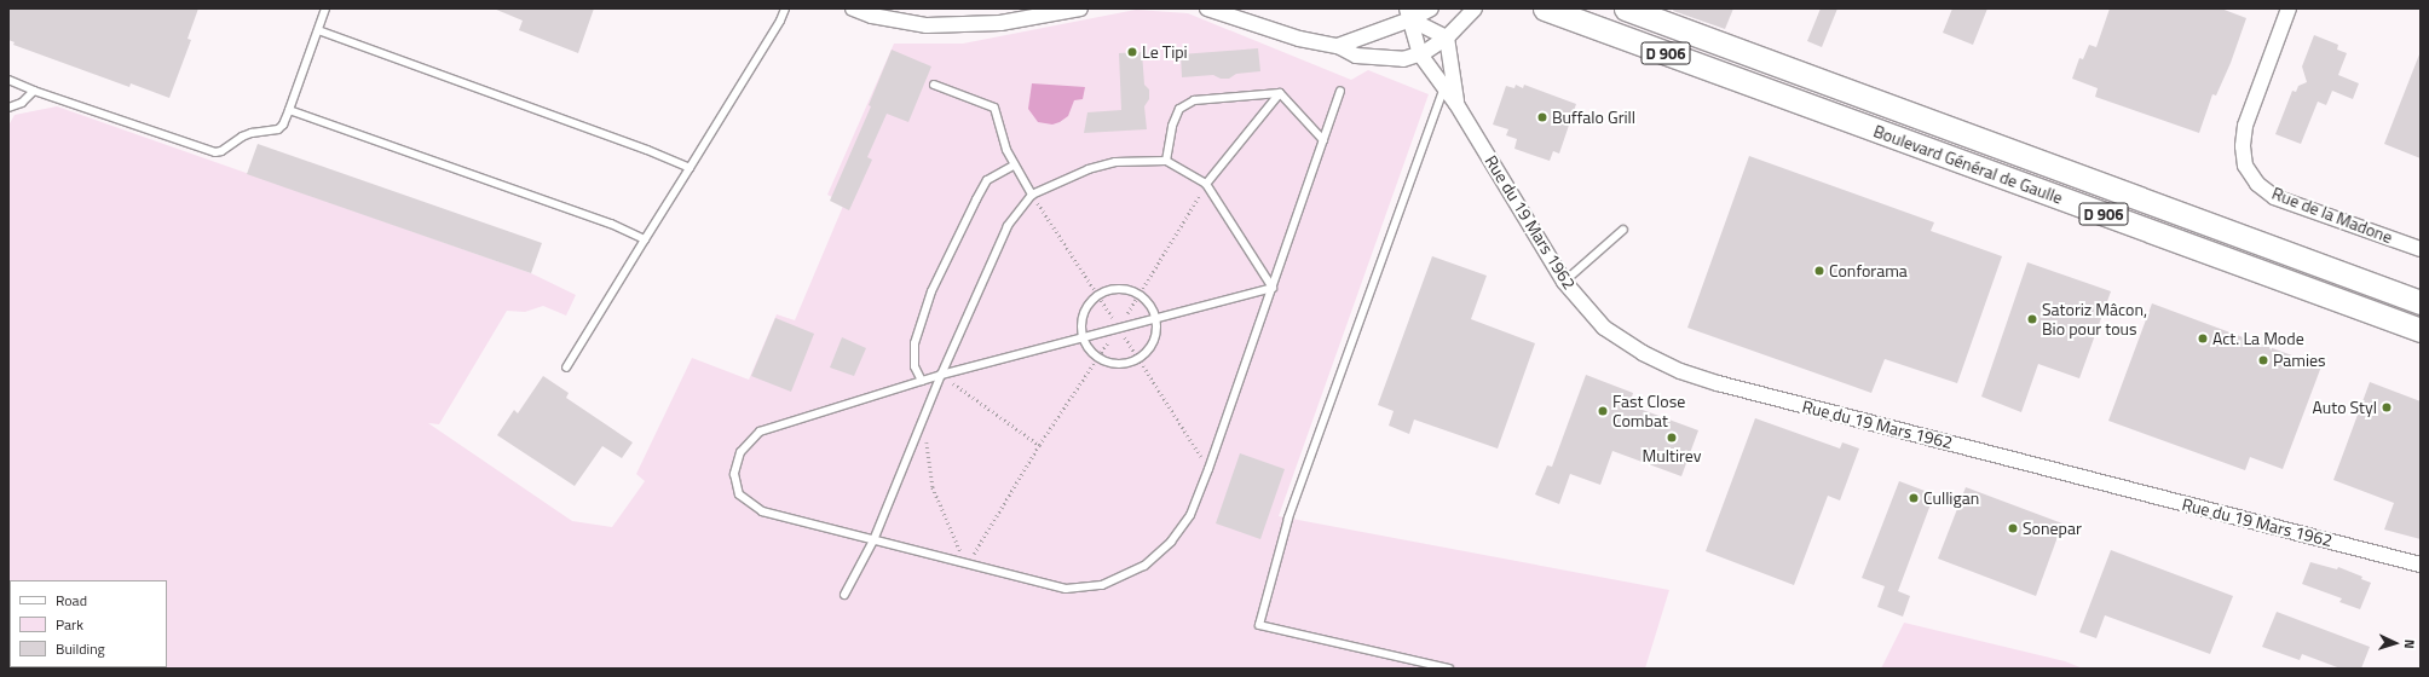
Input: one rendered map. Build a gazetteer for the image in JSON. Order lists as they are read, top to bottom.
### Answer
{
  "streets": {
    "main road": ["D 906", "Boulevard Général de Gaulle"],
    "street": ["Rue de la Madone", "Rue du 19 Mars 1962"]
  },
  "places": [
    "Le Tipi",
    "Buffalo Grill",
    "Conforama",
    "Satoriz Mâcon, Bio pour tous",
    "Act. La Mode",
    "Pamies",
    "Auto Styl",
    "Fast Close Combat",
    "Multirev",
    "Culligan",
    "Sonepar"
  ],
  "legend": ["Road", "Park", "Building"],
  "north": "right"
}
